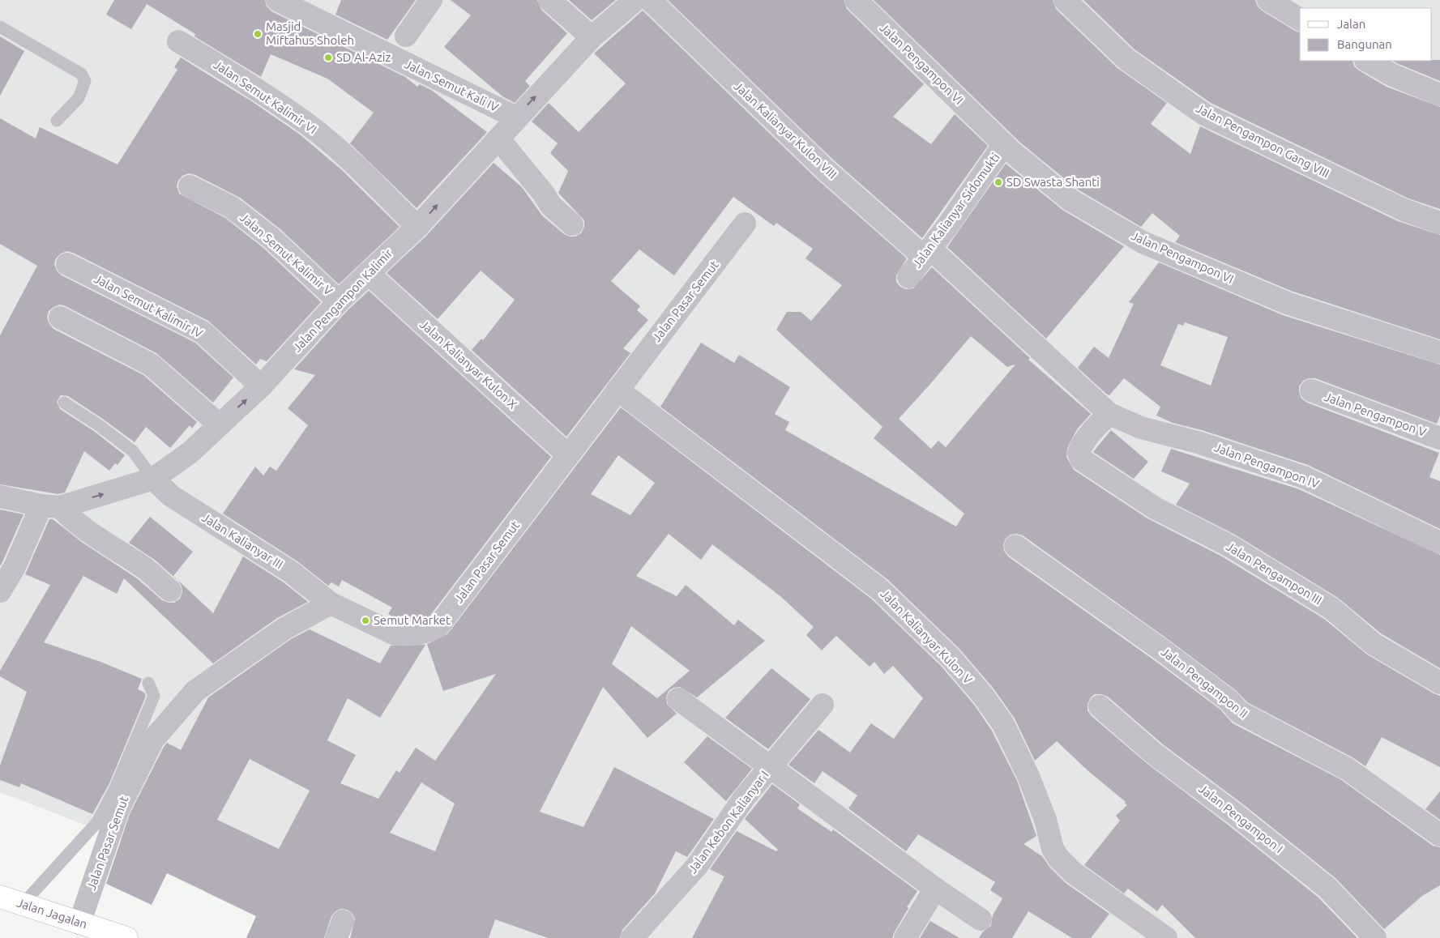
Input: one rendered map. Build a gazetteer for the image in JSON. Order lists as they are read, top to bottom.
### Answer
{
  "streets": {
    "main road": ["Jalan Jagalan"],
    "street": [
      "Jalan Pengampon VI",
      "Jalan Semut Kali IV",
      "Jalan Semut Kalimir VI",
      "Jalan Kalianyar Kulon VIII",
      "Jalan Pengampon Gang VIII",
      "Jalan Kalianyar Sidomukti",
      "Jalan Semut Kalimir V",
      "Jalan Pengampon Kalimir",
      "Jalan Pasar Semut",
      "Jalan Semut Kalimir IV",
      "Jalan Kalianyar Kulon X",
      "Jalan Pengampon V",
      "Jalan Pengampon IV",
      "Jalan Kalianyar III",
      "Jalan Pengampon III",
      "Jalan Kalianyar Kulon V",
      "Jalan Pengampon II",
      "Jalan Pengampon I",
      "Jalan Kebon Kalianyar I"
    ]
  },
  "crossings": [
    ["Jalan Pengampon VI", "Jalan Kalianyar Sidomukti"],
    ["Jalan Semut Kali IV", "Jalan Pengampon Kalimir"],
    ["Jalan Semut Kalimir VI", "Jalan Pengampon Kalimir"],
    ["Jalan Kalianyar Kulon VIII", "Jalan Kalianyar Sidomukti"],
    ["Jalan Kalianyar Kulon VIII", "Jalan Pengampon IV"],
    ["Jalan Kalianyar Kulon VIII", "Jalan Pengampon III"],
    ["Jalan Semut Kalimir V", "Jalan Pengampon Kalimir"],
    ["Jalan Pengampon Kalimir", "Jalan Semut Kalimir IV"],
    ["Jalan Pengampon Kalimir", "Jalan Kalianyar Kulon X"],
    ["Jalan Pengampon Kalimir", "Jalan Kalianyar III"],
    ["Jalan Pasar Semut", "Jalan Kalianyar Kulon X"],
    ["Jalan Pasar Semut", "Jalan Kalianyar III"],
    ["Jalan Pasar Semut", "Jalan Kalianyar Kulon V"],
    ["Jalan Pasar Semut", "Jalan Jagalan"],
    ["Jalan Pengampon IV", "Jalan Pengampon III"]
  ],
  "one_way": ["Jalan Pengampon Kalimir"],
  "places": [
    "Masjid Miftahus Sholeh",
    "SD Al-Aziz",
    "SD Swasta Shanti",
    "Semut Market"
  ],
  "legend": ["Jalan", "Bangunan"]
}
